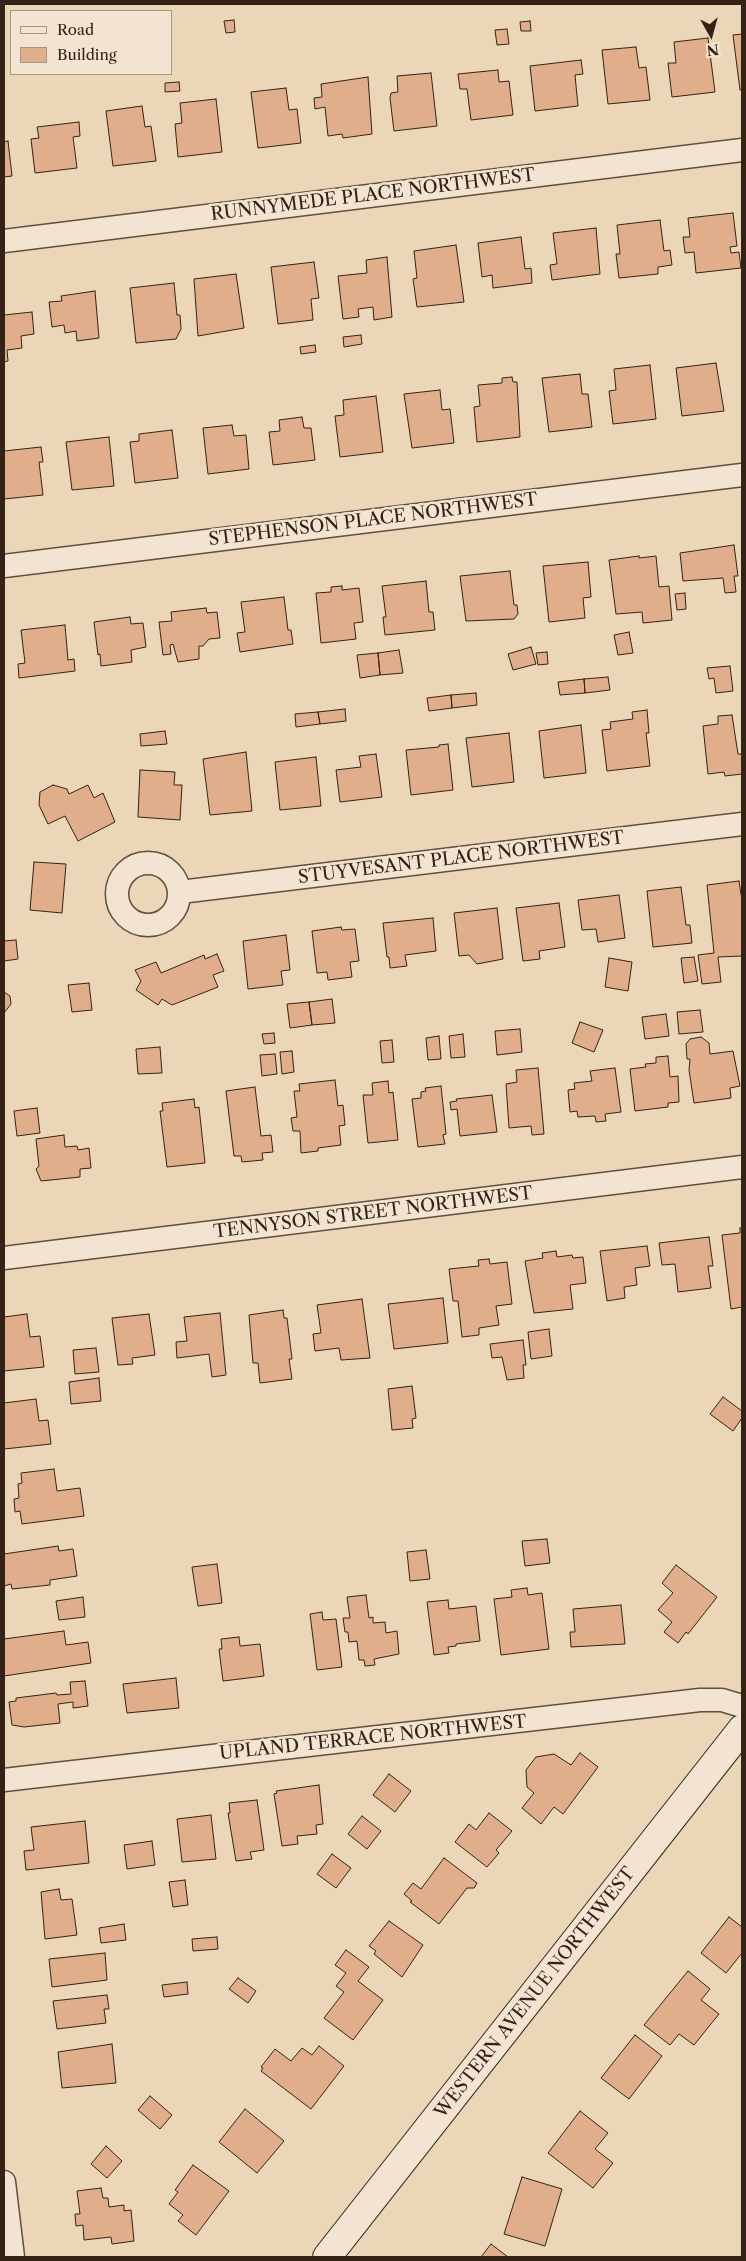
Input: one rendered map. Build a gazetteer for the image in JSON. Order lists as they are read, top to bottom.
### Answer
{
  "streets": {
    "street": [
      "RUNNYMEDE PLACE NORTHWEST",
      "STEPHENSON PLACE NORTHWEST",
      "STUYVESANT PLACE NORTHWEST",
      "TENNYSON STREET NORTHWEST",
      "UPLAND TERRACE NORTHWEST",
      "WESTERN AVENUE NORTHWEST"
    ]
  },
  "legend": ["Road", "Building"],
  "north": "bottom"
}
